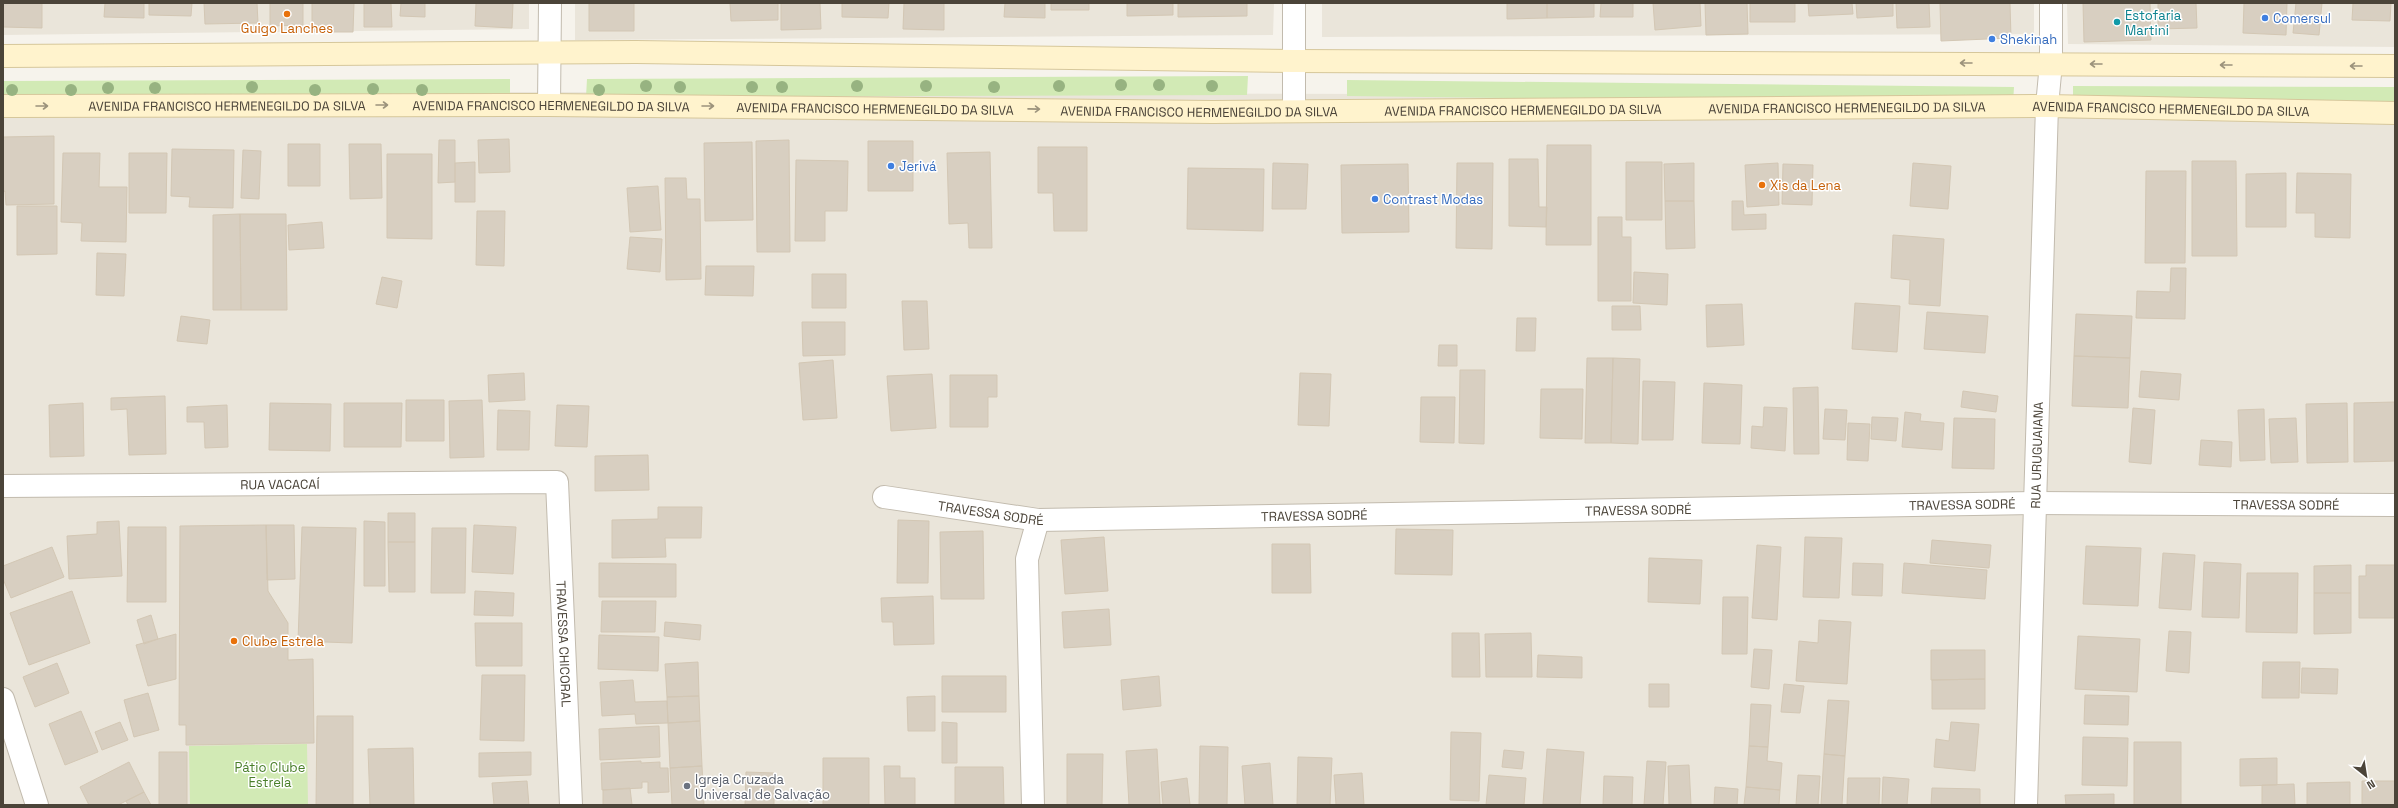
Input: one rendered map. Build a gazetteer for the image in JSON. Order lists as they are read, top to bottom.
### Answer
{
  "streets": {
    "main road": ["AVENIDA FRANCISCO HERMENEGILDO DA SILVA"],
    "street": [
      "RUA URUGUAIANA",
      "RUA VACACAÍ",
      "TRAVESSA SODRÉ",
      "TRAVESSA CHICORAL"
    ]
  },
  "crossings": [
    ["AVENIDA FRANCISCO HERMENEGILDO DA SILVA", "RUA URUGUAIANA"],
    ["RUA URUGUAIANA", "TRAVESSA SODRÉ"],
    ["RUA VACACAÍ", "TRAVESSA CHICORAL"]
  ],
  "parks": ["Pátio Clube Estrela"],
  "places": [
    "Guigo Lanches",
    "Comersul",
    "Estofaria Martini",
    "Shekinah",
    "Jerivá",
    "Xis da Lena",
    "Contrast Modas",
    "Clube Estrela",
    "Igreja Cruzada Universal de Salvação"
  ],
  "north": "bottom right"
}
